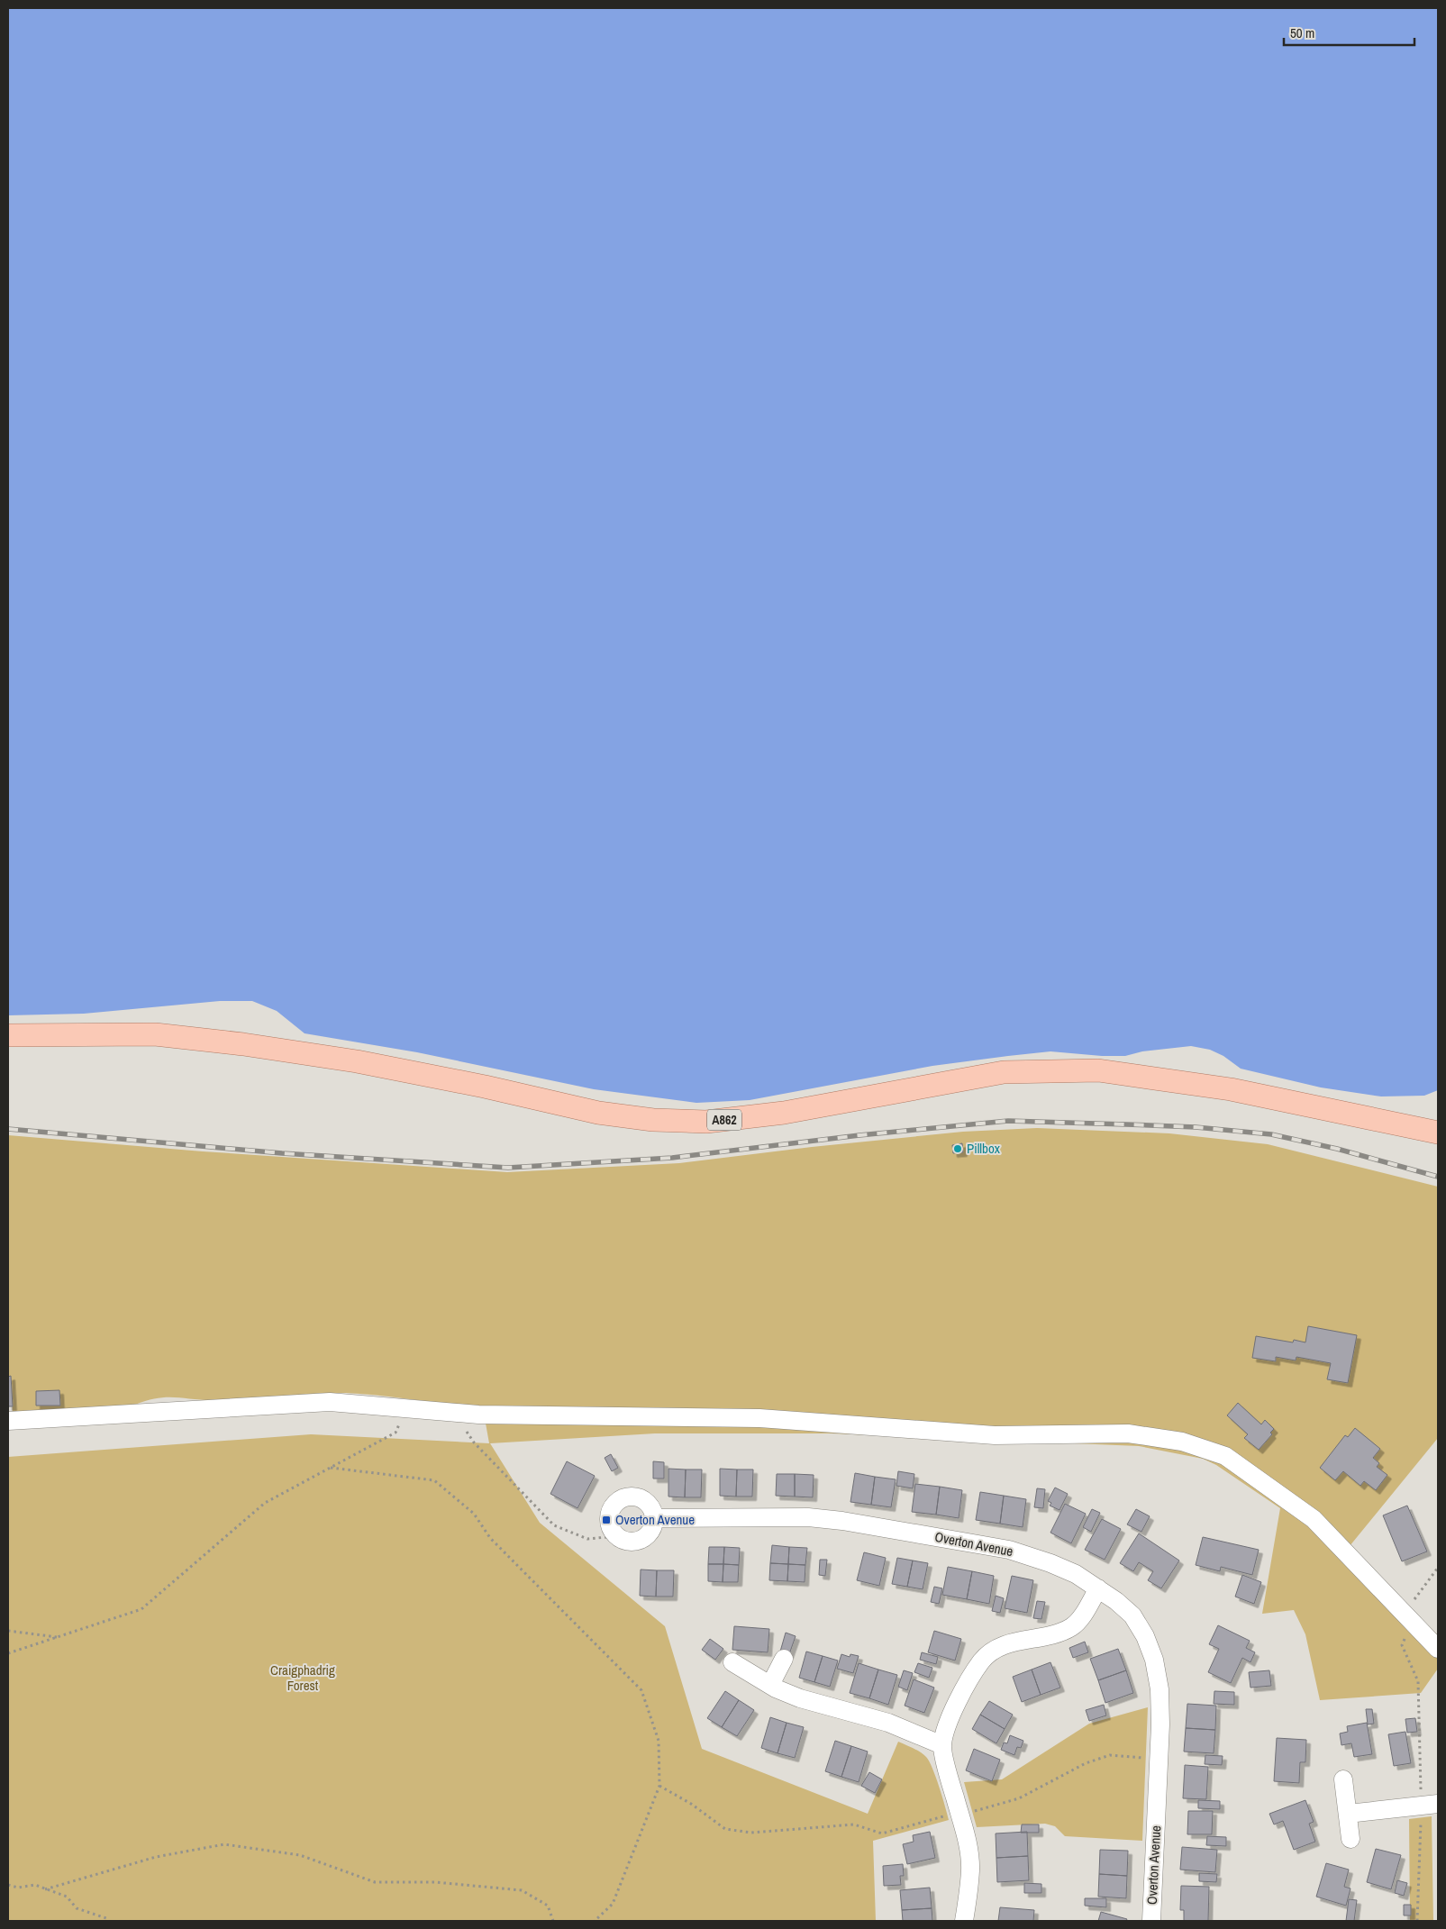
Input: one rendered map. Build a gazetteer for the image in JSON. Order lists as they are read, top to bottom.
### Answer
{
  "streets": {
    "main road": ["A862"],
    "street": ["Overton Avenue"]
  },
  "parks": ["Craigphadrig Forest"],
  "places": {
    "other": ["Pillbox"],
    "transit": ["Overton Avenue"]
  },
  "scale_bar": "50 m"
}
